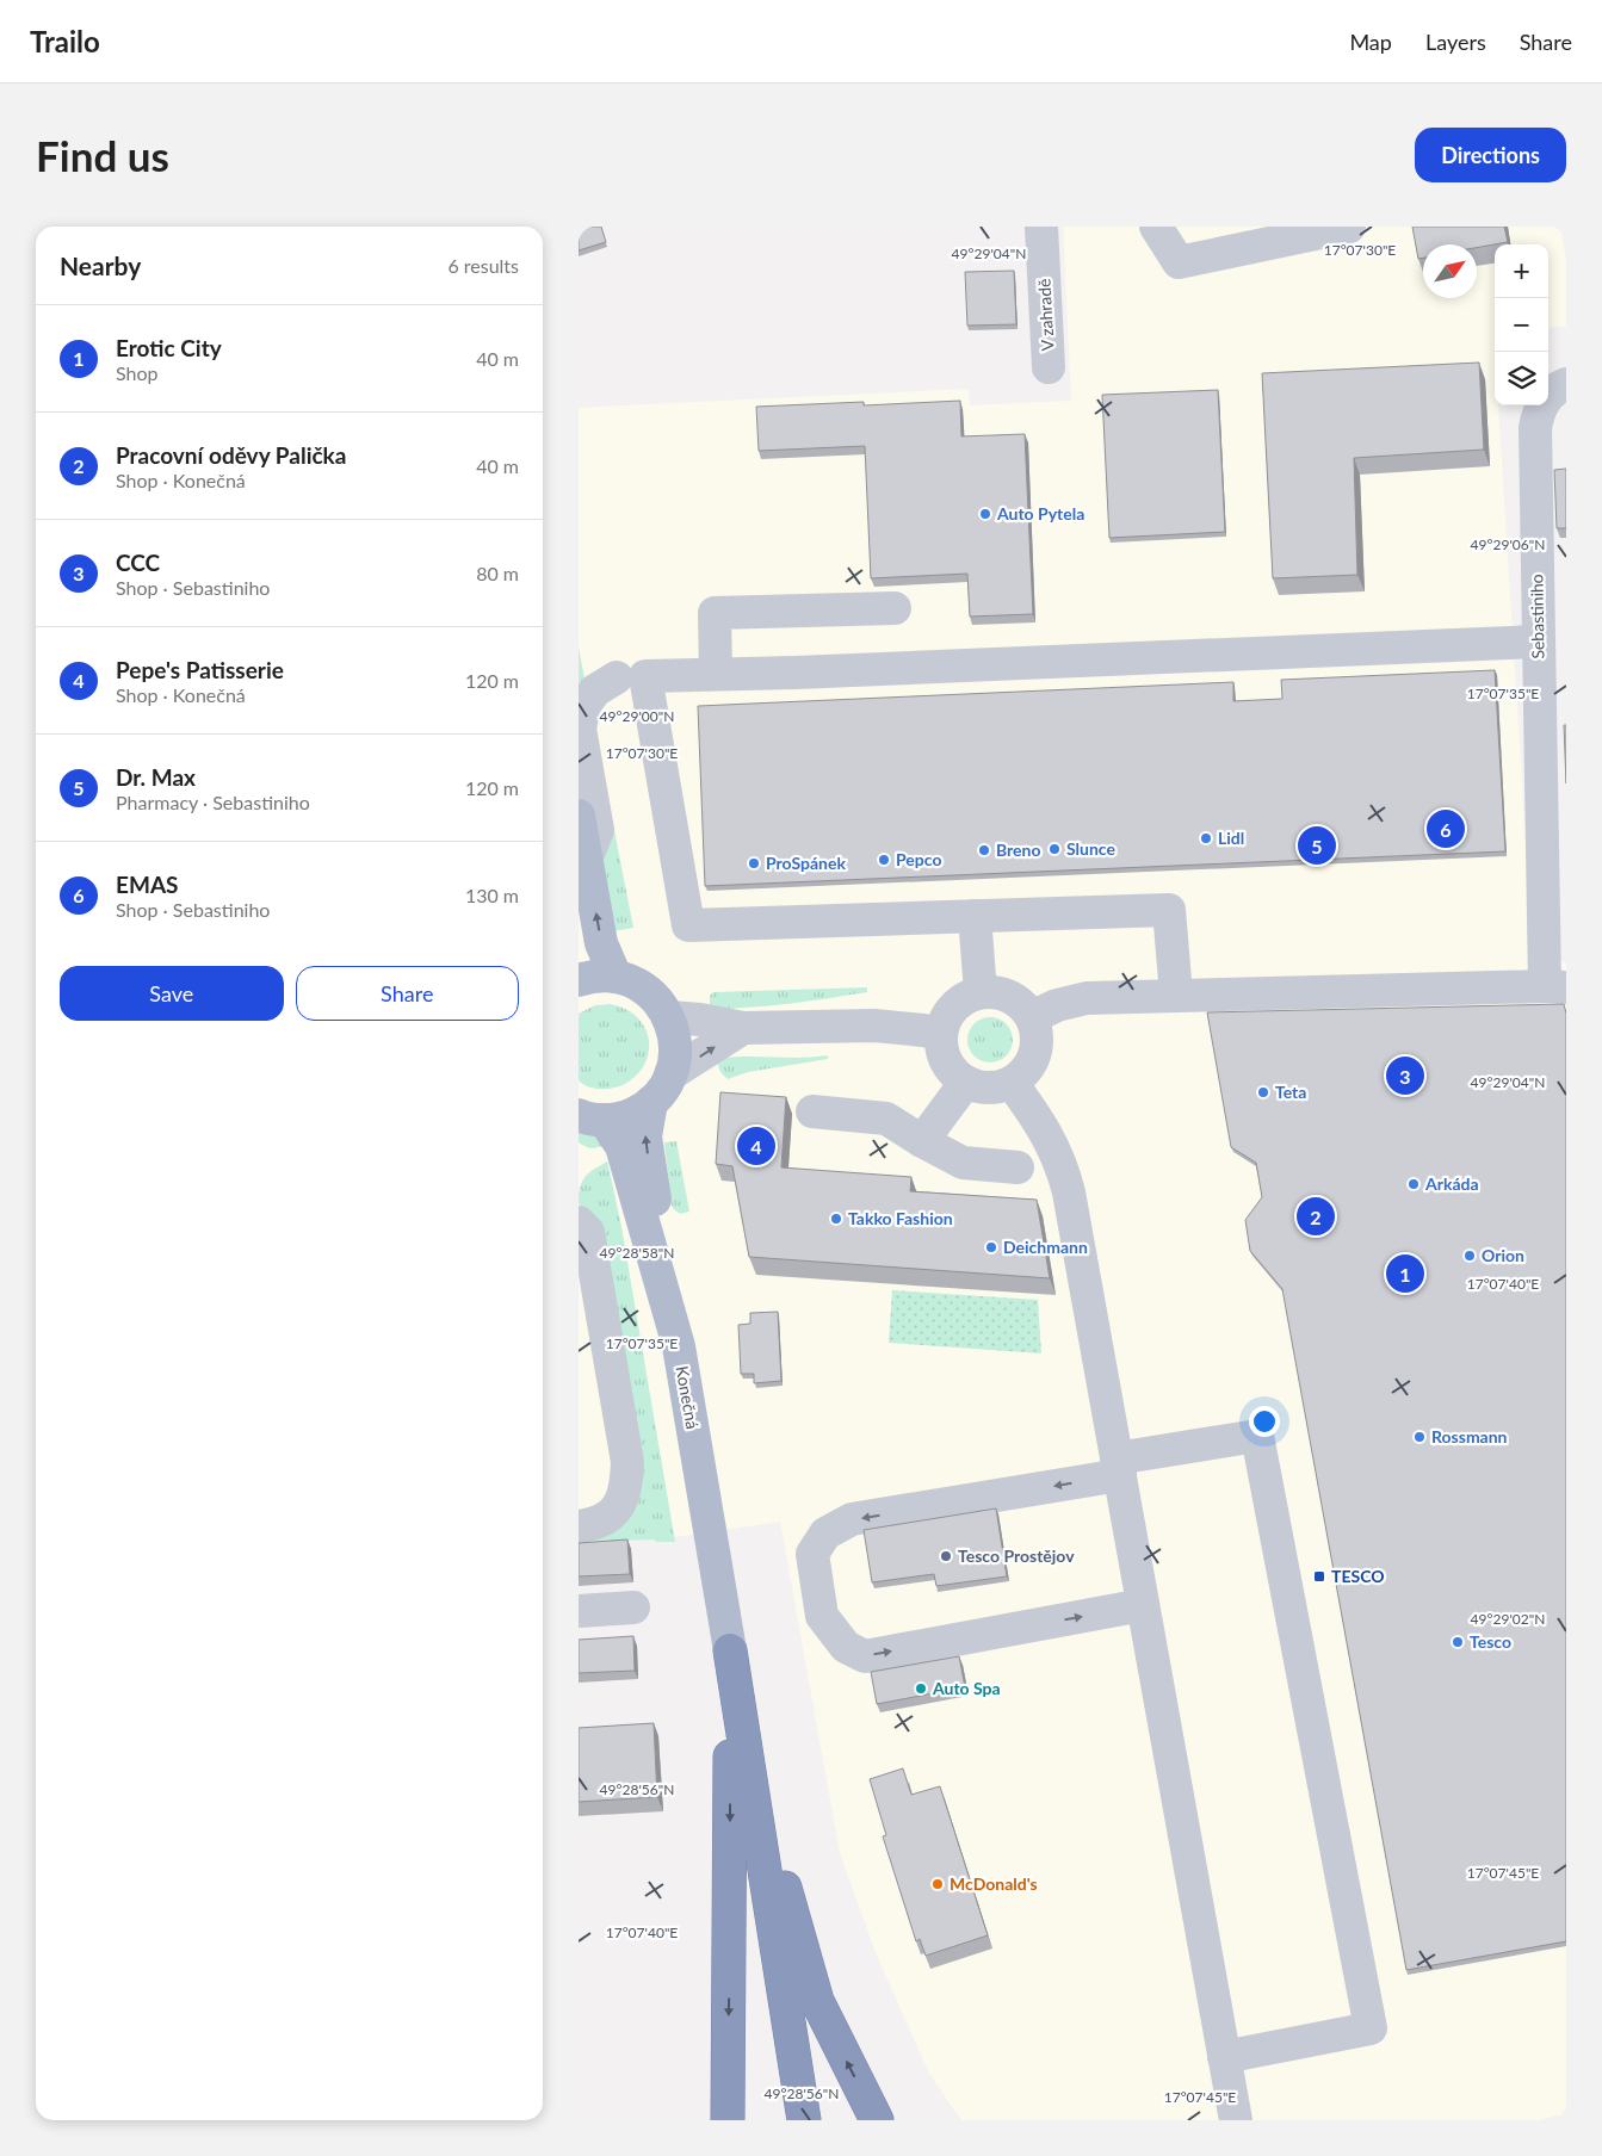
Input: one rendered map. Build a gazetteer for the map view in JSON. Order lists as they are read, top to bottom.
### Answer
{
  "streets": {
    "main road": ["Konečná"],
    "street": ["V zahradě", "Sebastiniho"]
  },
  "places": {
    "other": [
      "Auto Pytela",
      "Lidl",
      "Slunce",
      "Breno",
      "Pepco",
      "ProSpánek",
      "Teta",
      "Arkáda",
      "Takko Fashion",
      "Deichmann",
      "Orion",
      "Rossmann",
      "Tesco Prostějov",
      "Tesco",
      "Auto Spa",
      "McDonald's"
    ],
    "transit": ["TESCO"]
  },
  "north": "top right",
  "page": {
    "header": "Trailo",
    "nav": ["Map", "Layers", "Share"],
    "buttons": [
      "Directions",
      ["Save", "Share"]
    ],
    "title": "Find us",
    "heading": ["Nearby", "6 results"],
    "map_buttons": ["+", "−"],
    "list": [
      {
        "mark": "1",
        "name": "Erotic City",
        "note": "Shop",
        "value": "40 m"
      },
      {
        "mark": "2",
        "name": "Pracovní oděvy Palička",
        "note": "Shop · Konečná",
        "value": "40 m"
      },
      {
        "mark": "3",
        "name": "CCC",
        "note": "Shop · Sebastiniho",
        "value": "80 m"
      },
      {
        "mark": "4",
        "name": "Pepe's Patisserie",
        "note": "Shop · Konečná",
        "value": "120 m"
      },
      {
        "mark": "5",
        "name": "Dr. Max",
        "note": "Pharmacy · Sebastiniho",
        "value": "120 m"
      },
      {
        "mark": "6",
        "name": "EMAS",
        "note": "Shop · Sebastiniho",
        "value": "130 m"
      }
    ],
    "pins": [
      "6",
      "5",
      "3",
      "4",
      "2",
      "1"
    ]
  },
  "coordinates": [
    "17°07'30\"E",
    "49°29'04\"N",
    "49°29'06\"N",
    "17°07'35\"E",
    "49°29'00\"N",
    "49°28'58\"N",
    "17°07'40\"E",
    "49°29'02\"N",
    "49°28'56\"N",
    "17°07'45\"E"
  ]
}
